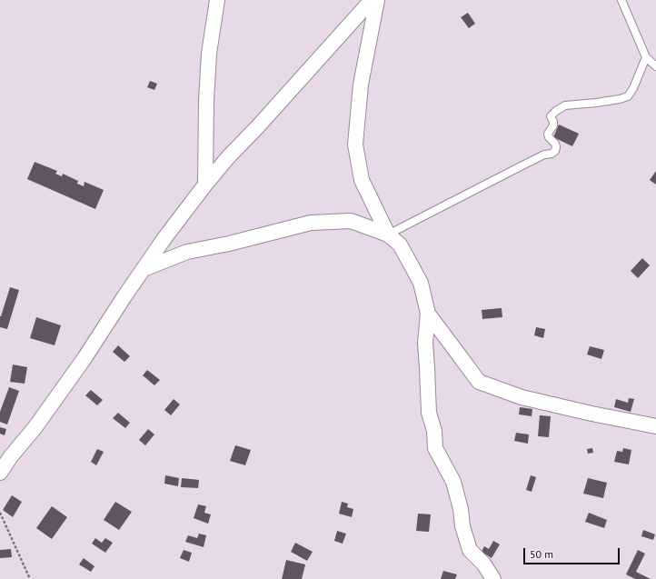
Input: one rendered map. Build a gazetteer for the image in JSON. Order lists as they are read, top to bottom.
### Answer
{
  "scale_bar": "50 m"
}
